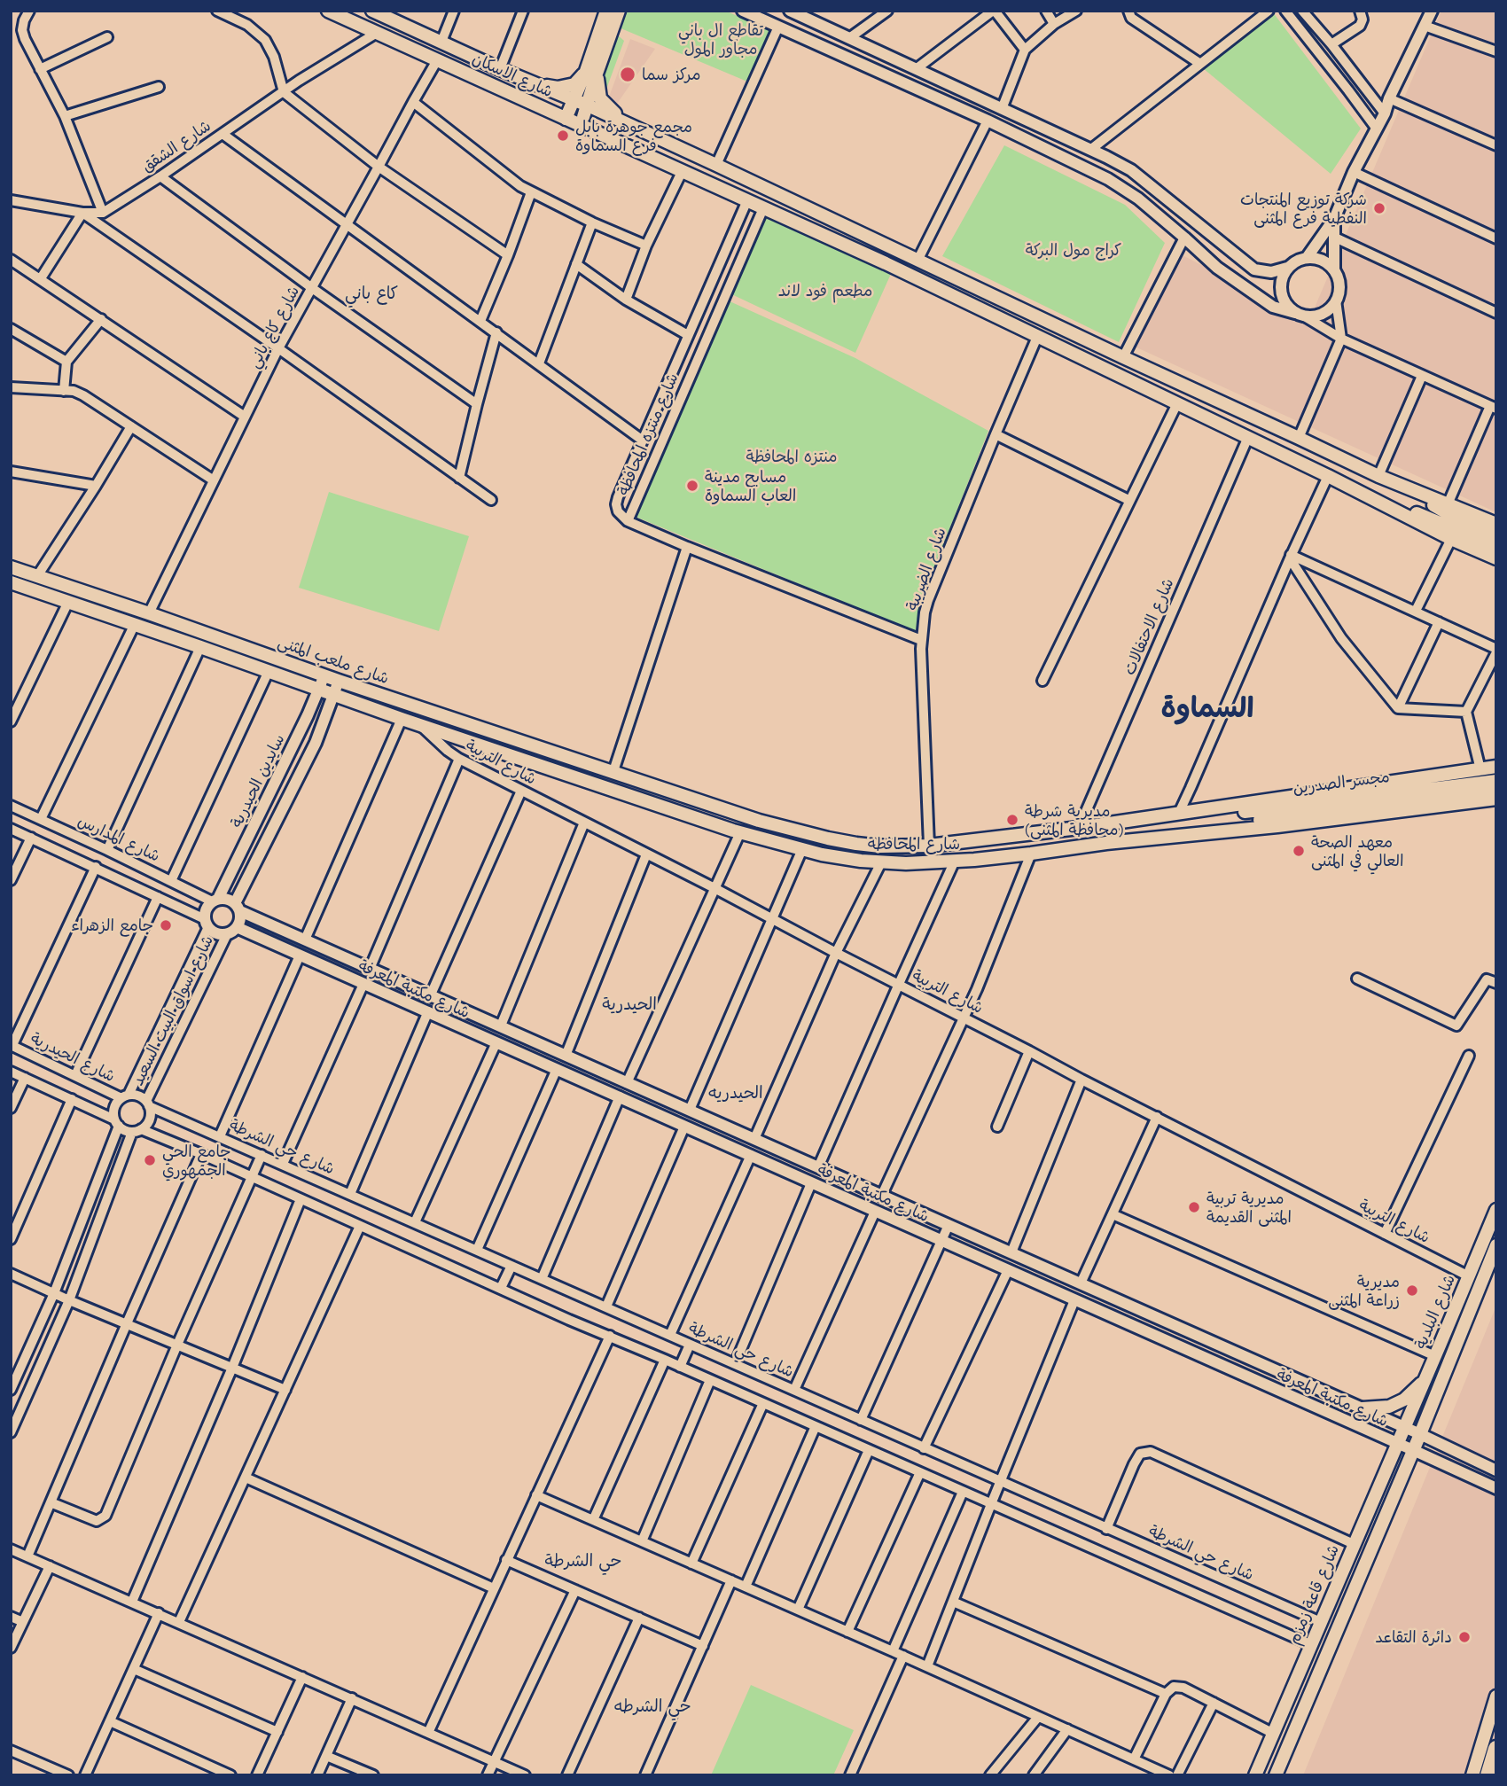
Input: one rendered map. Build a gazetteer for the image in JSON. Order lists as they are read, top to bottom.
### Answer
{
  "streets": {
    "main road": [
      "شارع الاسكان",
      "شارع ملعب المثنى",
      "مجسر الصدرين",
      "شارع المحافظة",
      "شارع البلدية",
      "شارع قاعة زمزم"
    ],
    "street": [
      "شارع الشقق",
      "شارع كاع باني",
      "شارع منتزه المحافظة",
      "شارع الضريبة",
      "شارع الاحتفالات",
      "شارع التربية",
      "سايدين الحيدرية",
      "شارع المدارس",
      "شارع مكتبة المعرفة",
      "شارع اسواق البيت السعيد",
      "شارع الحيدرية",
      "شارع حي الشرطة"
    ]
  },
  "crossings": [
    ["شارع الاسكان", "شارع الشقق"],
    ["شارع الاسكان", "شارع كاع باني"],
    ["شارع الاسكان", "شارع منتزه المحافظة"],
    ["شارع الاسكان", "شارع الضريبة"],
    ["شارع الاسكان", "شارع الاحتفالات"],
    ["شارع كاع باني", "شارع ملعب المثنى"],
    ["شارع الضريبة", "شارع المحافظة"],
    ["شارع الاحتفالات", "شارع المحافظة"],
    ["شارع ملعب المثنى", "شارع التربية"],
    ["شارع ملعب المثنى", "سايدين الحيدرية"],
    ["شارع ملعب المثنى", "شارع المحافظة"],
    ["شارع التربية", "شارع البلدية"],
    ["سايدين الحيدرية", "شارع المدارس"],
    ["سايدين الحيدرية", "شارع مكتبة المعرفة"],
    ["سايدين الحيدرية", "شارع اسواق البيت السعيد"],
    ["مجسر الصدرين", "شارع المحافظة"],
    ["شارع المدارس", "شارع مكتبة المعرفة"],
    ["شارع المدارس", "شارع اسواق البيت السعيد"],
    ["شارع مكتبة المعرفة", "شارع اسواق البيت السعيد"],
    ["شارع مكتبة المعرفة", "شارع البلدية"],
    ["شارع مكتبة المعرفة", "شارع قاعة زمزم"],
    ["شارع اسواق البيت السعيد", "شارع الحيدرية"],
    ["شارع اسواق البيت السعيد", "شارع حي الشرطة"],
    ["شارع الحيدرية", "شارع حي الشرطة"],
    ["شارع حي الشرطة", "شارع قاعة زمزم"],
    ["شارع البلدية", "شارع قاعة زمزم"]
  ],
  "districts": [
    "كاع باني",
    "السماوة",
    "الحيدرية",
    "الحيدريه",
    "حي الشرطة",
    "حي الشرطه"
  ],
  "parks": [
    "تقاطع ال باني مجاور المول",
    "كراج مول البركة",
    "مطعم فود لاند",
    "منتزه المحافظة"
  ],
  "places": [
    "مركز سما",
    "مجمع جوهرة بابل فرع السماوة",
    "شركة توزيع المنتجات النفطية فرع المثنى",
    "مسابح مدينة العاب السماوة",
    "مديرية شرطة (محافظة المثنى)",
    "معهد الصحة العالي في المثنى",
    "جامع الزهراء",
    "جامع الحي الجمهوري",
    "مديرية تربية المثنى القديمة",
    "مديرية زراعة المثنى",
    "دائرة التقاعد"
  ]
}
